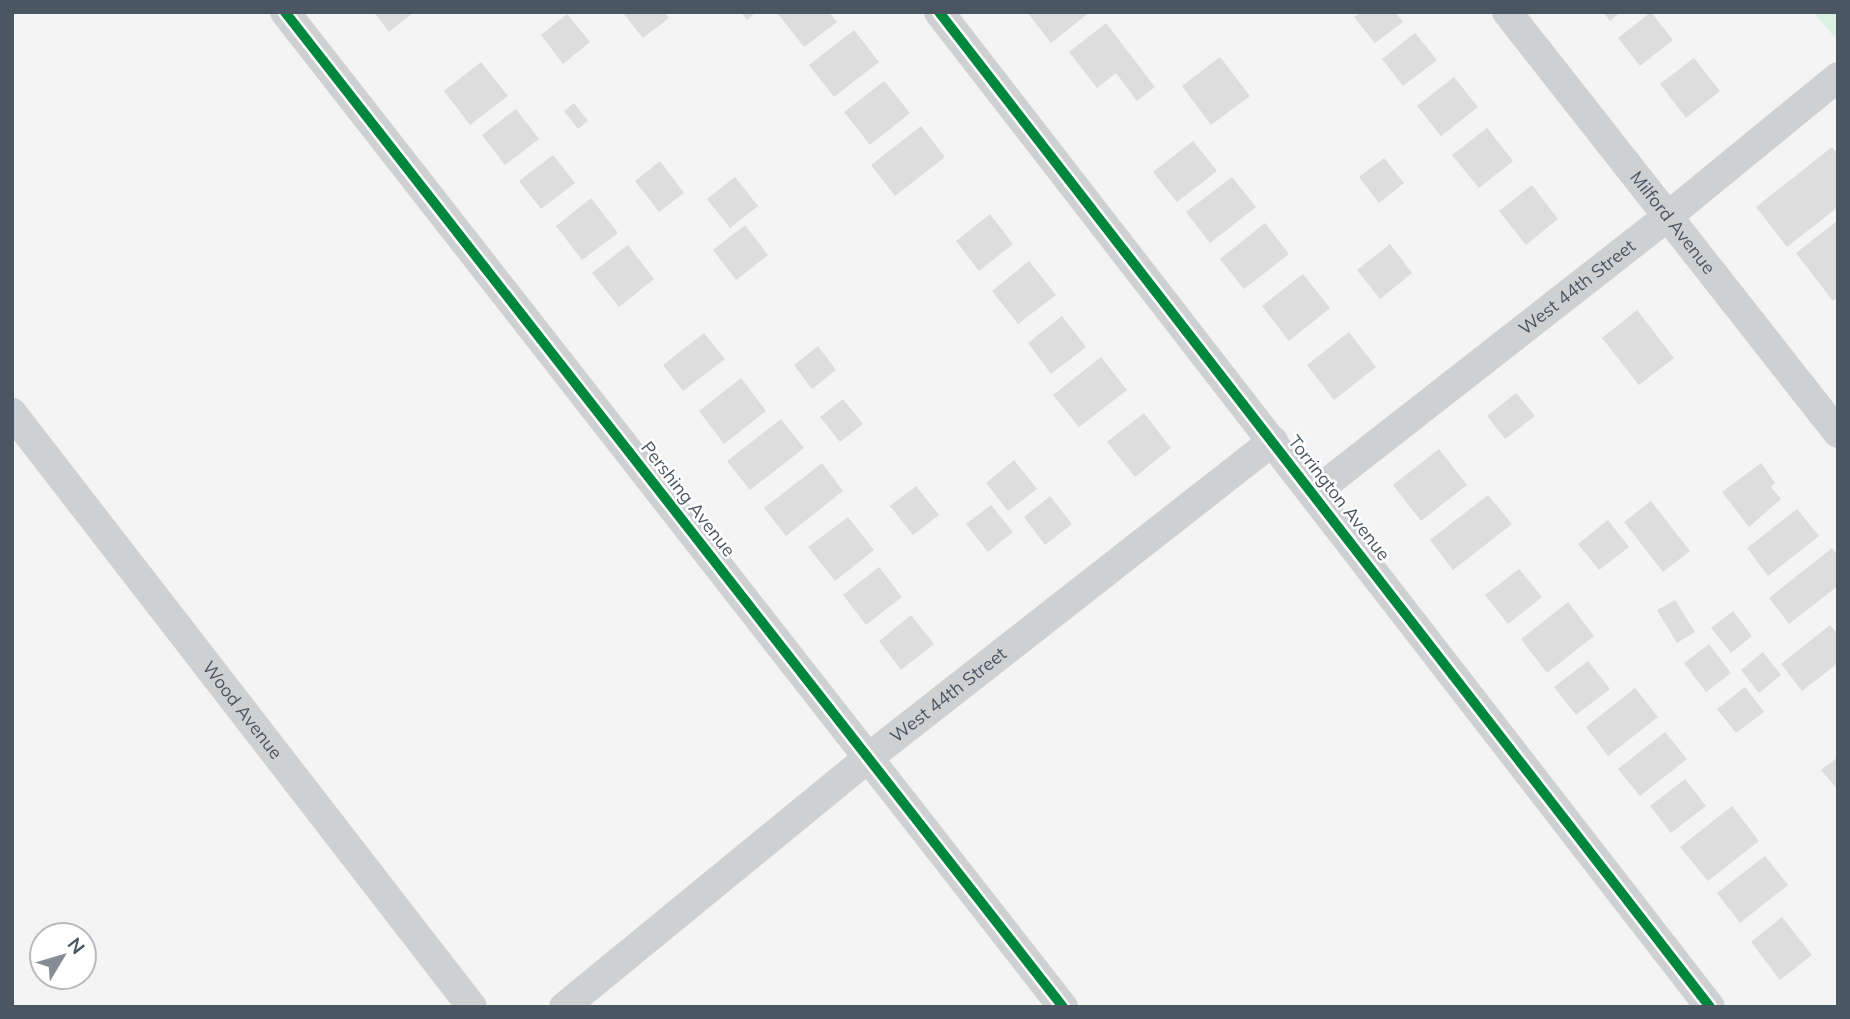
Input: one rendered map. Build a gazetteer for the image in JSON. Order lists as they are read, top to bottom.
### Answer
{
  "streets": {
    "street": [
      "Milford Avenue",
      "West 44th Street",
      "Torrington Avenue",
      "Pershing Avenue",
      "Wood Avenue"
    ]
  },
  "crossings": [
    ["Milford Avenue", "West 44th Street"],
    ["West 44th Street", "Torrington Avenue"],
    ["West 44th Street", "Pershing Avenue"]
  ],
  "north": "top right"
}
